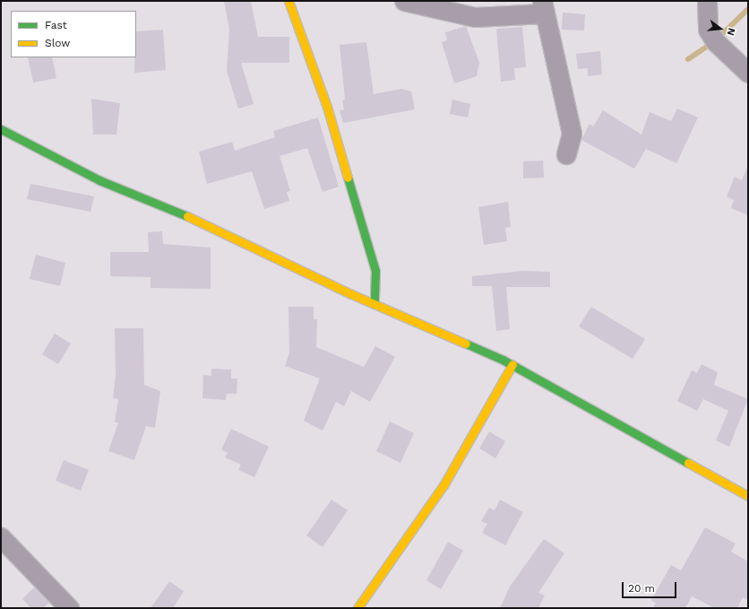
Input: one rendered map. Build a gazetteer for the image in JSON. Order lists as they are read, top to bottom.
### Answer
{
  "legend": ["Fast", "Slow"],
  "scale_bar": "20 m",
  "north": "right"
}
